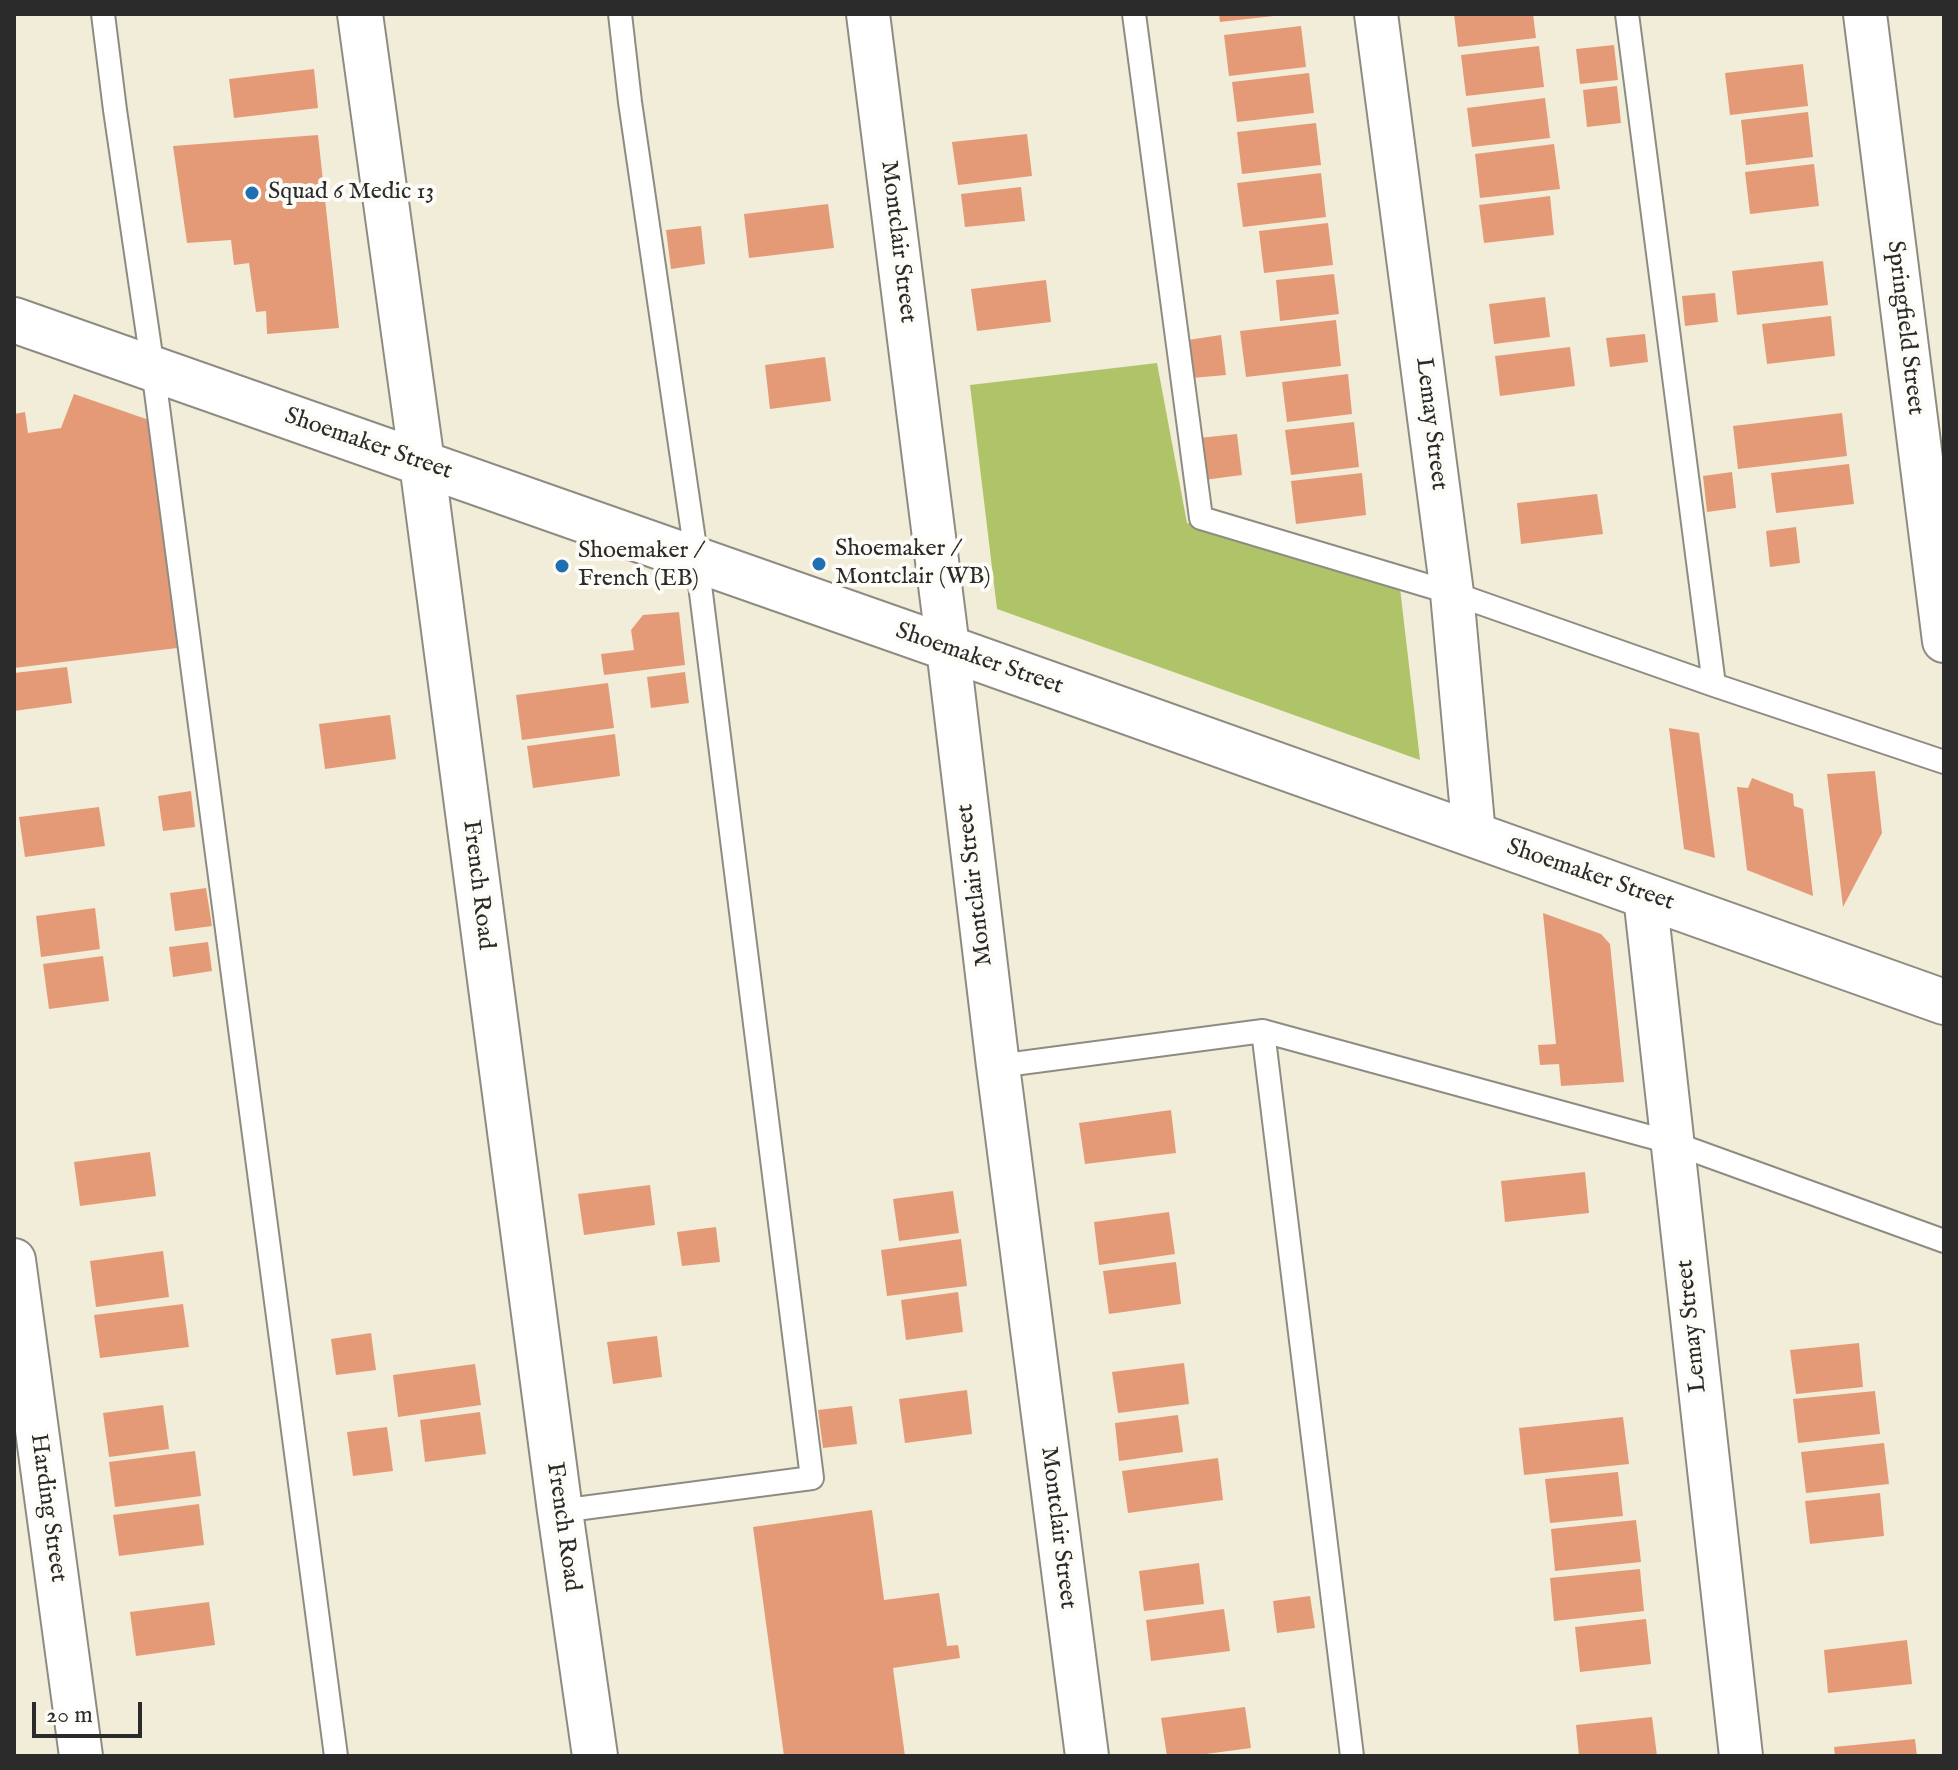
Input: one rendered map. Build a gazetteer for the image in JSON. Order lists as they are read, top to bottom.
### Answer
{
  "streets": {
    "street": [
      "Montclair Street",
      "Springfield Street",
      "Lemay Street",
      "Shoemaker Street",
      "French Road",
      "Harding Street"
    ]
  },
  "crossings": [
    ["Montclair Street", "Shoemaker Street"],
    ["Lemay Street", "Shoemaker Street"],
    ["Shoemaker Street", "French Road"]
  ],
  "places": ["Squad 6 Medic 13", "Shoemaker / Montclair (WB)", "Shoemaker / French (EB)"],
  "scale_bar": "20 m"
}
